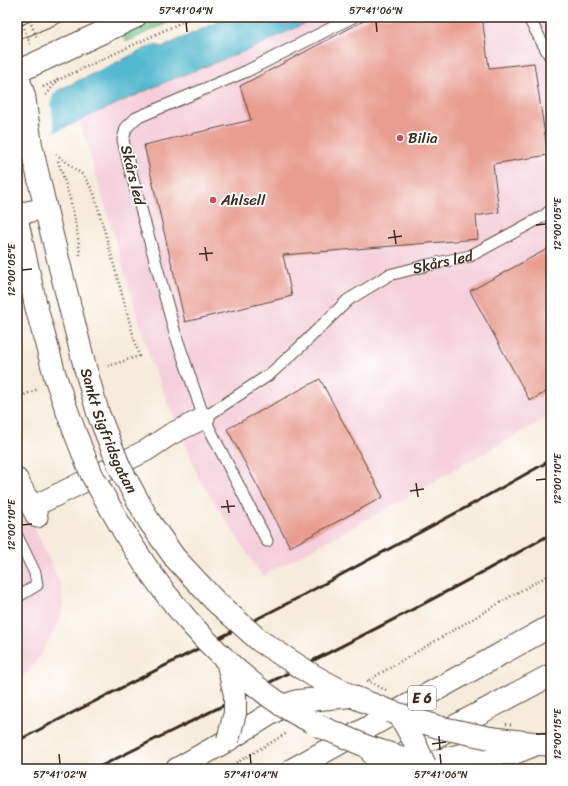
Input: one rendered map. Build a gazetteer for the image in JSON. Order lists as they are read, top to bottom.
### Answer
{
  "streets": {
    "main road": ["Sankt Sigfridsgatan", "E 6"],
    "street": ["Skårs led"]
  },
  "places": ["Bilia", "Ahlsell"],
  "coordinates": [
    "57°41'04\"N",
    "57°41'06\"N",
    "12°00'05\"E",
    "12°00'10\"E",
    "12°00'15\"E",
    "57°41'02\"N"
  ]
}
